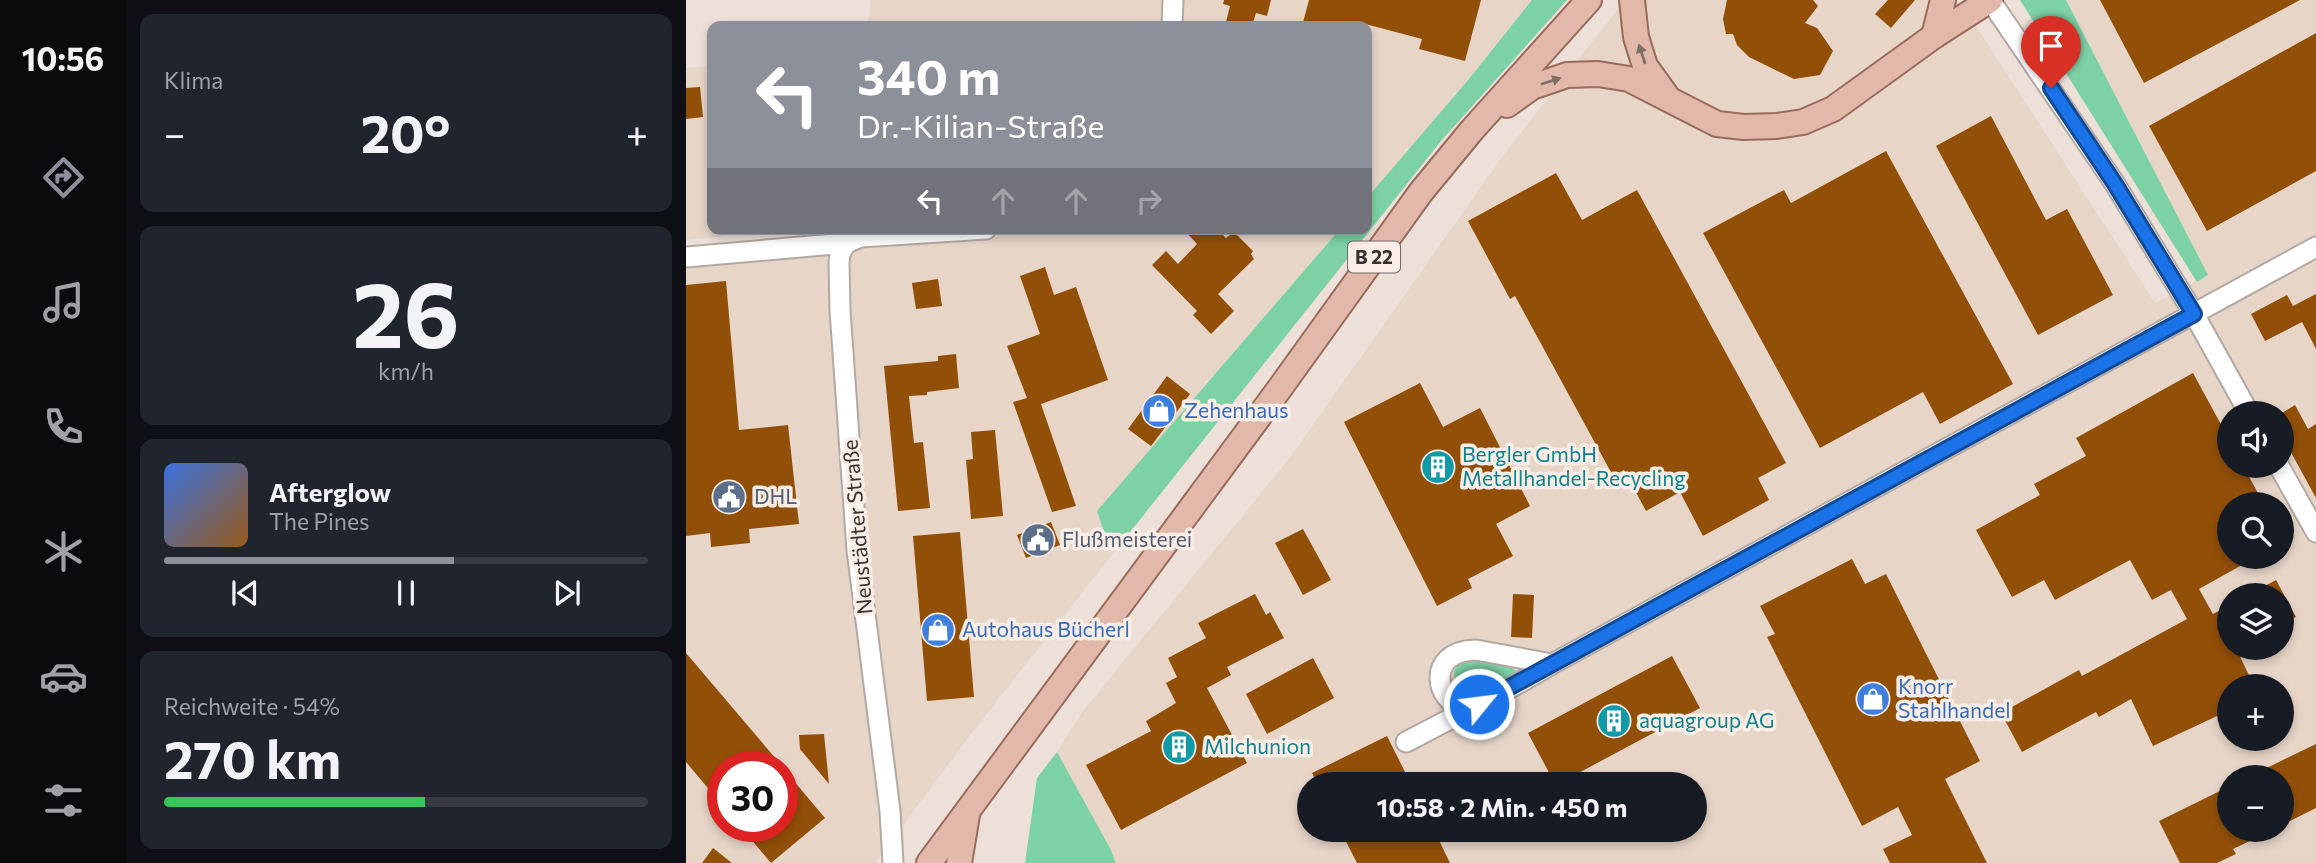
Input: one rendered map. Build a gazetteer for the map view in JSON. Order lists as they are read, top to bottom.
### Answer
{
  "streets": {
    "main road": ["B 22"],
    "street": ["Neustädter Straße"]
  },
  "places": {
    "shop": ["Zehenhaus", "Autohaus Bücherl", "Knorr Stahlhandel"],
    "building": ["Bergler GmbH Metallhandel-Recycling", "aquagroup AG", "Milchunion"],
    "public building": ["DHL", "Flußmeisterei"]
  },
  "page": {
    "tabs": "10:56",
    "tile": [
      "Klima",
      ["26", "km/h"],
      ["Reichweite · 54%", "270 km"]
    ],
    "turn": ["340 m", "Dr.-Kilian-Straße"],
    "heat": ["−", "20°", "+"],
    "map_buttons": ["+", "−"],
    "song": ["Afterglow", "The Pines"],
    "limit": "30",
    "trip": "10:58 · 2 Min. · 450 m"
  }
}
